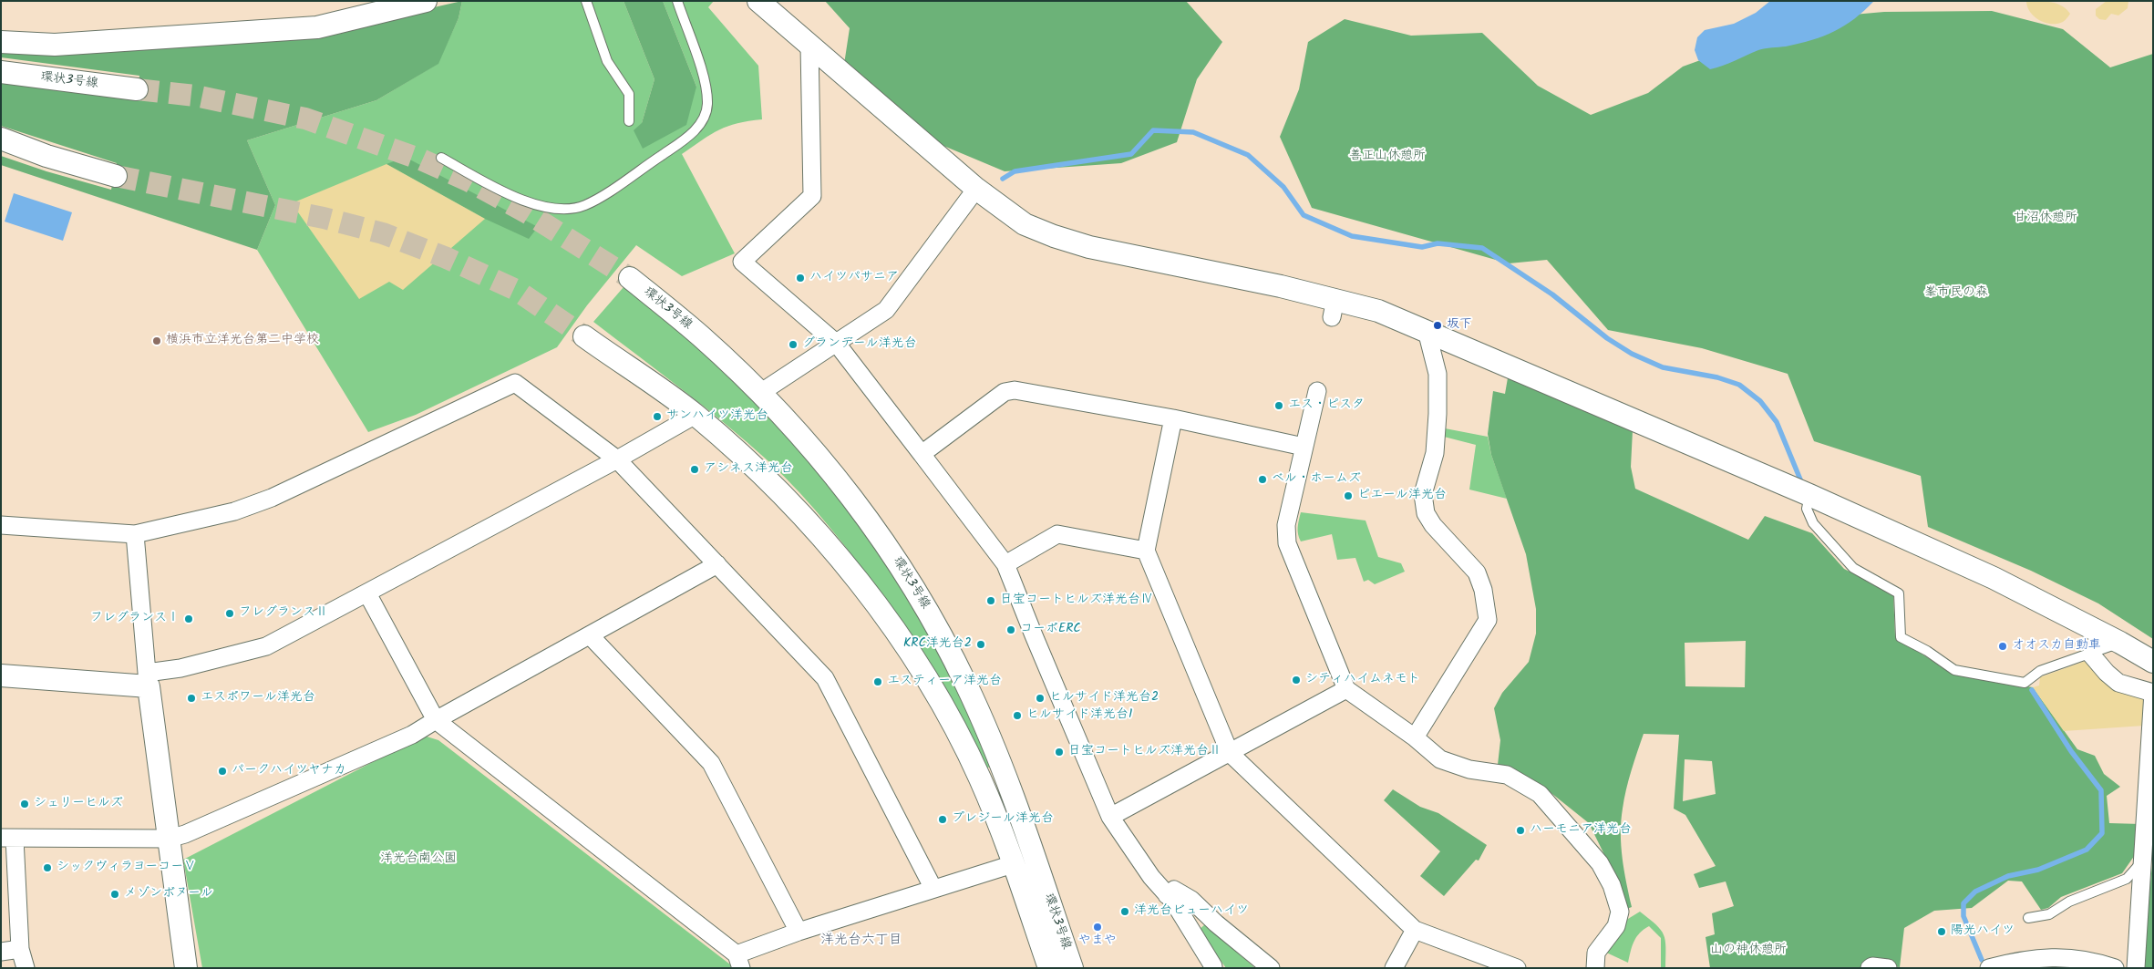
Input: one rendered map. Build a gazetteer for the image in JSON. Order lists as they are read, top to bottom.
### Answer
{
  "streets": {
    "street": ["環状3号線"]
  },
  "districts": ["洋光台六丁目"],
  "parks": [
    "善正山休憩所",
    "甘沼休憩所",
    "峯市民の森",
    "洋光台南公園",
    "山の神休憩所"
  ],
  "places": [
    "ハイツパサニア",
    "坂下",
    "横浜市立洋光台第二中学校",
    "グランデール洋光台",
    "エス・ピスタ",
    "サンハイツ洋光台",
    "アシネス洋光台",
    "ベル・ホームズ",
    "ピエール洋光台",
    "日宝コートヒルズ洋光台Ⅳ",
    "フレグランスⅡ",
    "フレグランスⅠ",
    "コーポERC",
    "KRC洋光台2",
    "オオスカ自動車",
    "シティハイムネモト",
    "エスティーア洋光台",
    "エスポワール洋光台",
    "ヒルサイド洋光台2",
    "ヒルサイド洋光台1",
    "日宝コートヒルズ洋光台Ⅱ",
    "パークハイツヤナカ",
    "シェリーヒルズ",
    "プレジール洋光台",
    "ハーモニア洋光台",
    "シックヴィラヨーコーⅤ",
    "メゾンボヌール",
    "洋光台ビューハイツ",
    "やまや",
    "陽光ハイツ"
  ]
}
